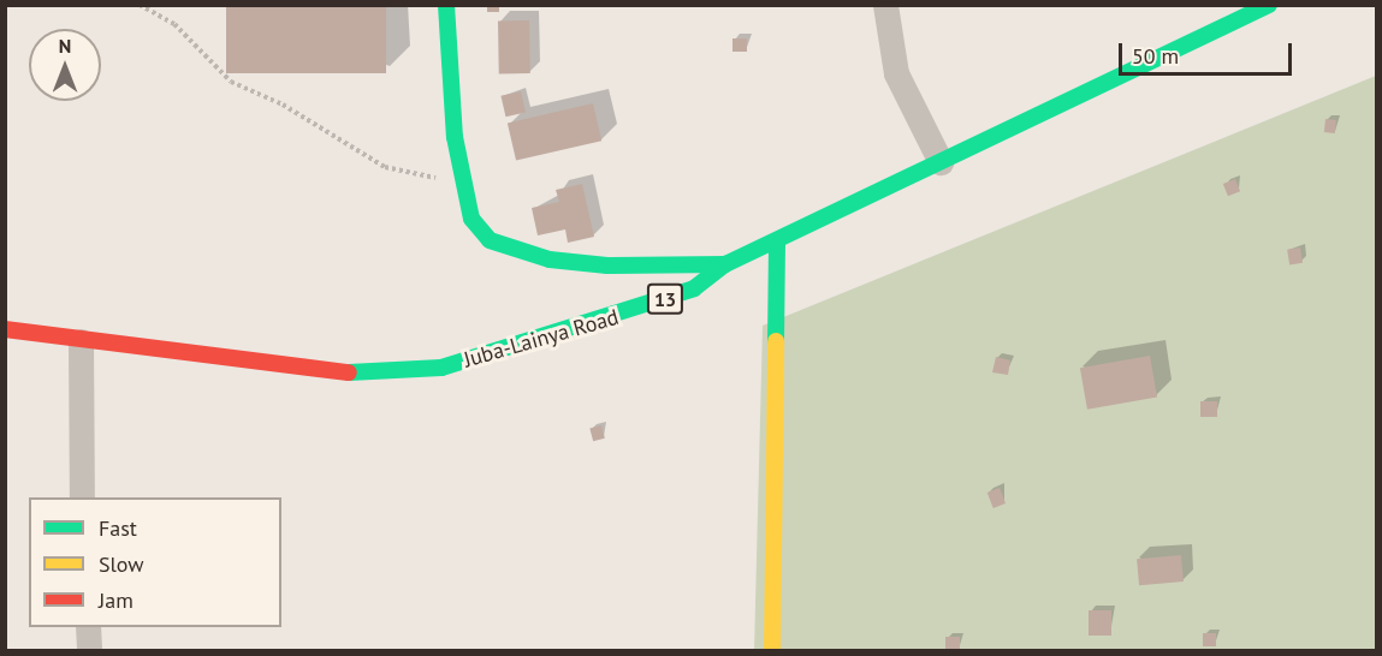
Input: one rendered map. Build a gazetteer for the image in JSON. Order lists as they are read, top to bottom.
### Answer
{
  "streets": {
    "main road": ["13", "Juba-Lainya Road"]
  },
  "legend": ["Fast", "Slow", "Jam"],
  "scale_bar": "50 m",
  "north": "top"
}
